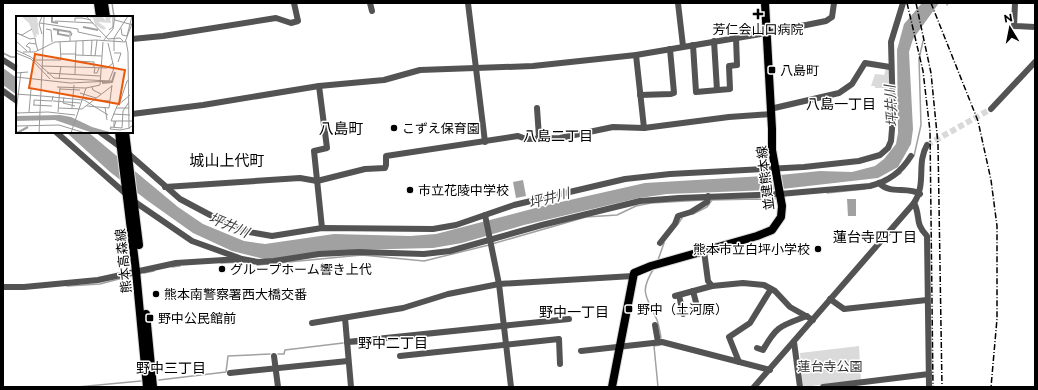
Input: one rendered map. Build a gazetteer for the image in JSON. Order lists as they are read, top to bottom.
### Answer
{
  "streets": {
    "main road": ["並建熊本線", "熊本高森線"]
  },
  "districts": [
    "八島一丁目",
    "八島町",
    "八島二丁目",
    "城山上代町",
    "蓮台寺四丁目",
    "野中一丁目",
    "野中二丁目",
    "野中三丁目"
  ],
  "water": ["坪井川"],
  "parks": ["蓮台寺公園"],
  "places": {
    "health": ["芳仁会山口病院"],
    "transit": ["八島町", "野中（土河原）", "野中公民館前"],
    "other": [
      "こずえ保育園",
      "市立花陵中学校",
      "熊本市立白坪小学校",
      "グループホーム響き上代",
      "熊本南警察署西大橋交番"
    ]
  },
  "north": "top"
}
